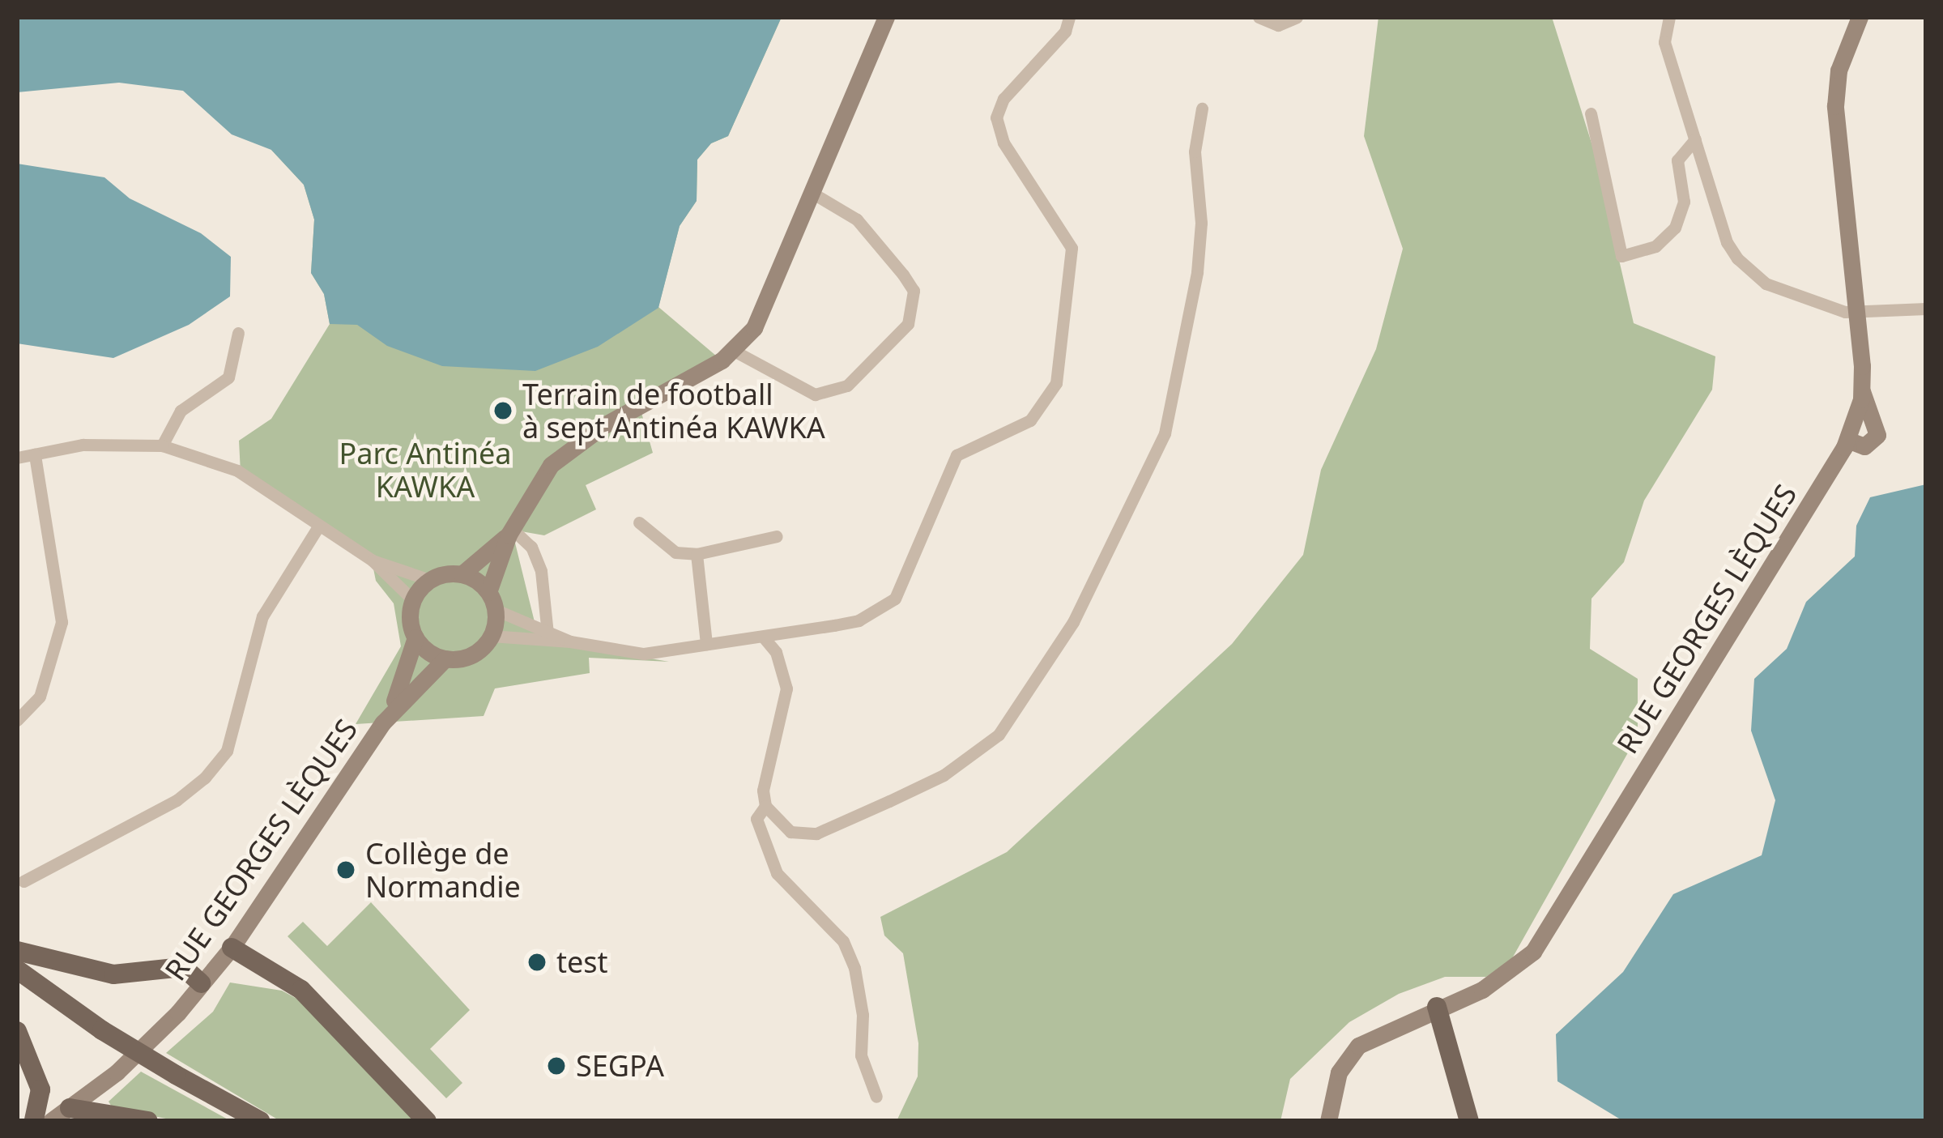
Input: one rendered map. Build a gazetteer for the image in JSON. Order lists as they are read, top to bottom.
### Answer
{
  "streets": {
    "main road": ["RUE GEORGES LÈQUES"]
  },
  "parks": ["Parc Antinéa KAWKA"],
  "places": [
    "Terrain de football à sept Antinéa KAWKA",
    "Collège de Normandie",
    "test",
    "SEGPA"
  ]
}
